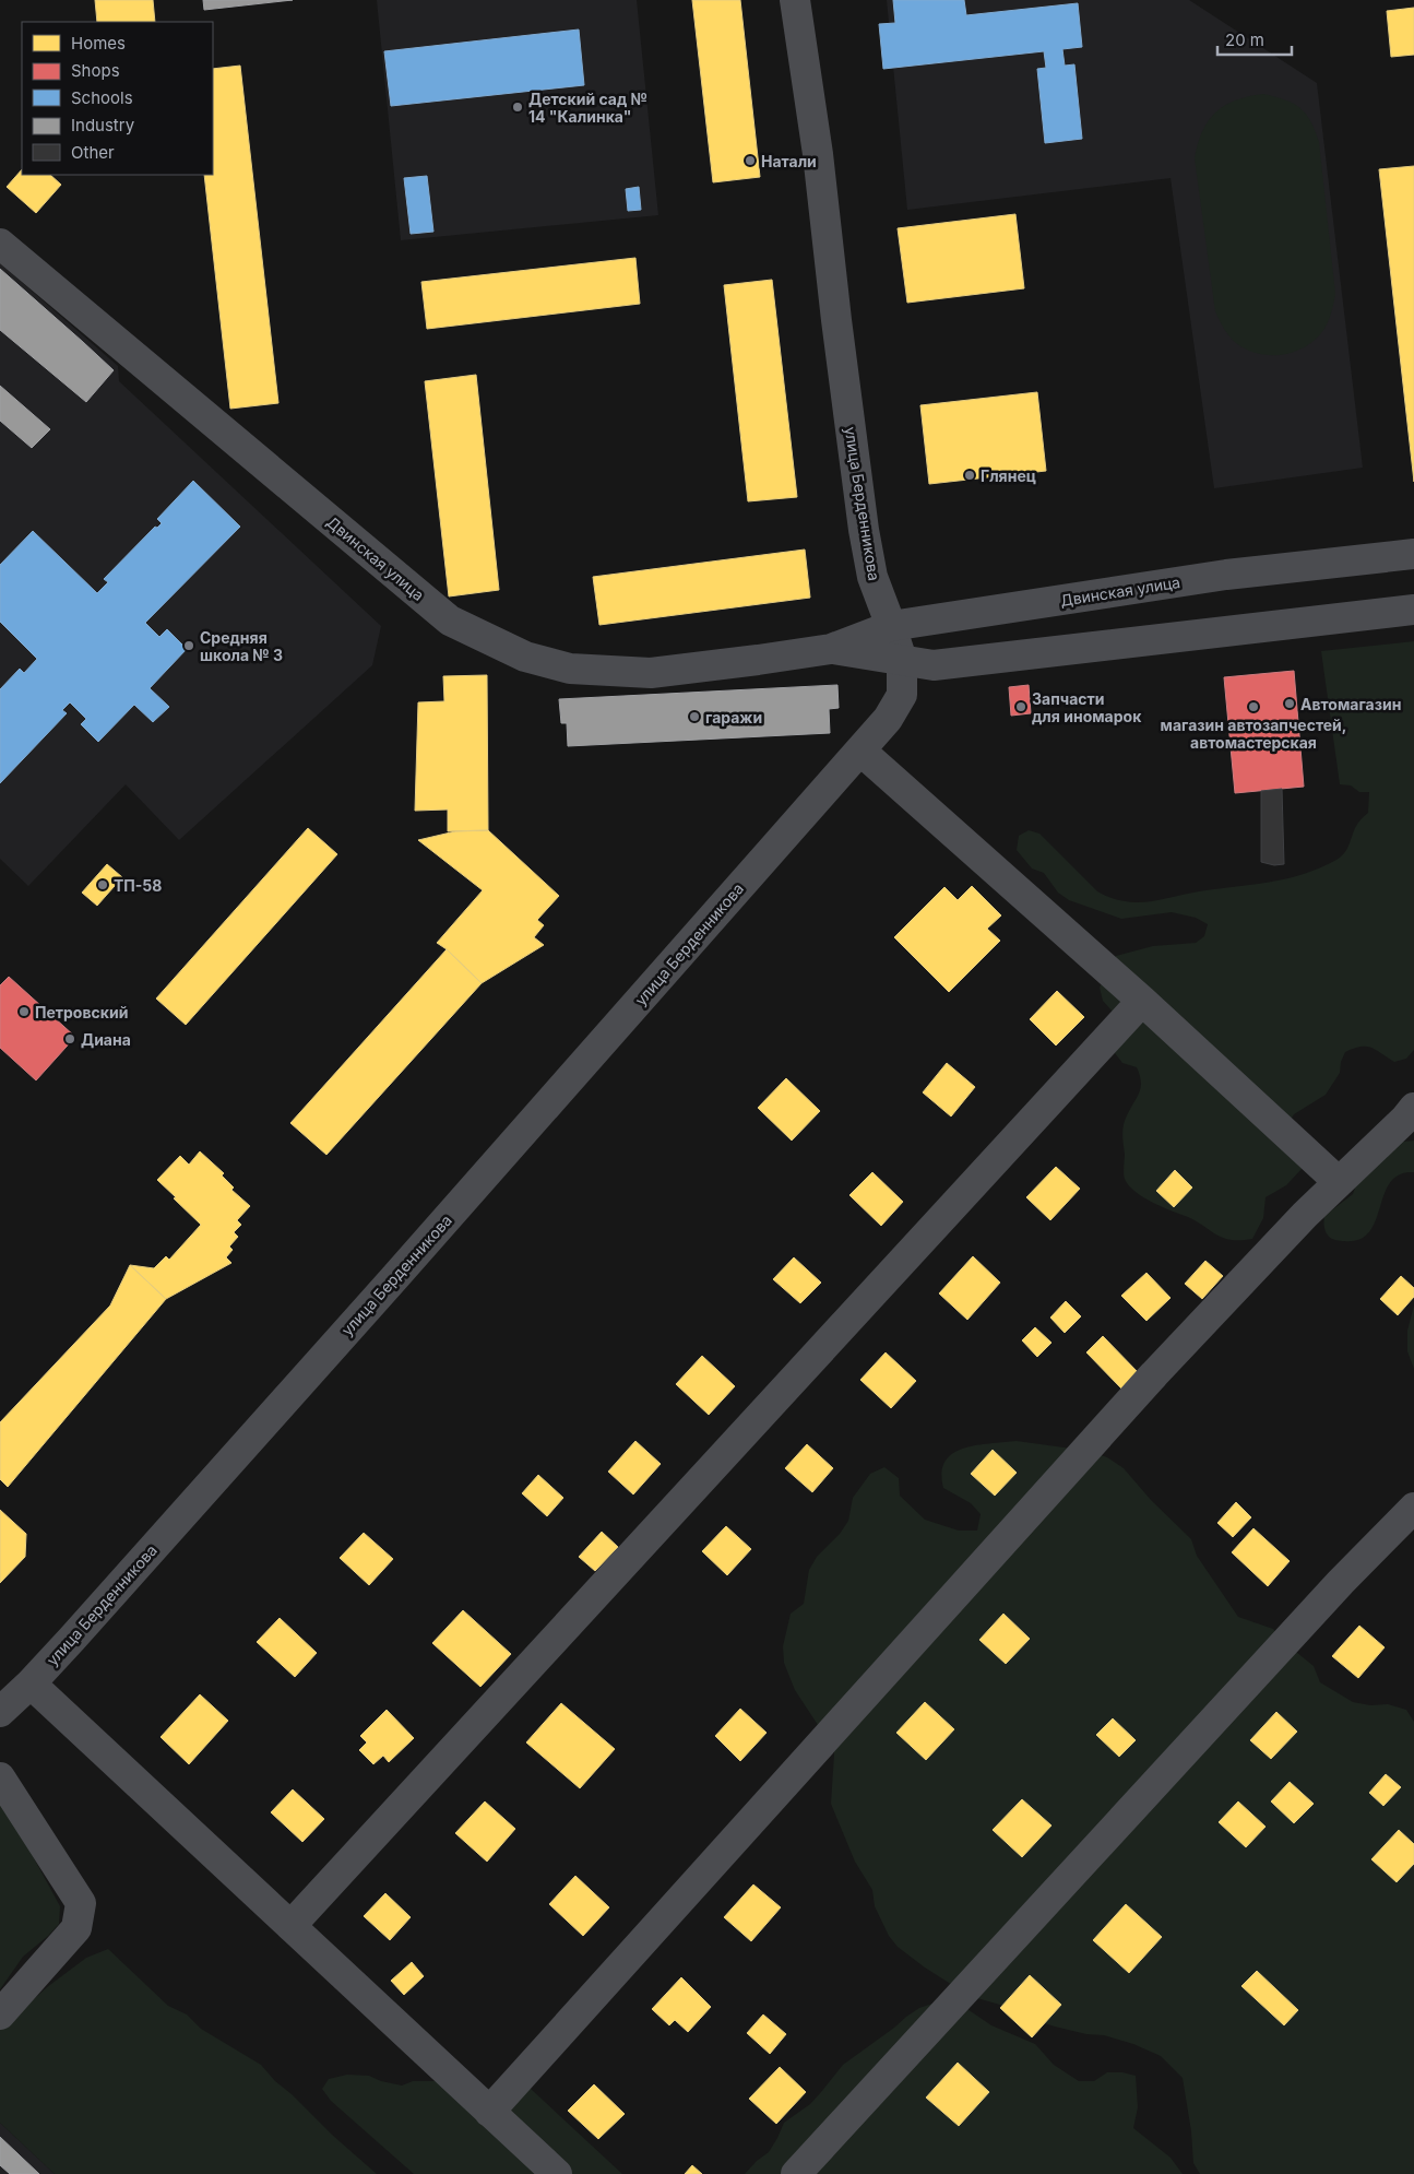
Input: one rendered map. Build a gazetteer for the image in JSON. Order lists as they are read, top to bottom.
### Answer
{
  "streets": {
    "street": ["улица Берденникова", "Двинская улица"]
  },
  "crossings": [
    ["улица Берденникова", "Двинская улица"]
  ],
  "places": [
    "Детский сад № 14 \"Калинка\"",
    "Натали",
    "Глянец",
    "Средняя школа № 3",
    "Автомагазин",
    "Запчасти для иномарок",
    "магазин автозапчестей, автомастерская",
    "гаражи",
    "ТП-58",
    "Петровский",
    "Диана"
  ],
  "legend": [
    "Homes",
    "Shops",
    "Schools",
    "Industry",
    "Other"
  ],
  "scale_bar": "20 m"
}
